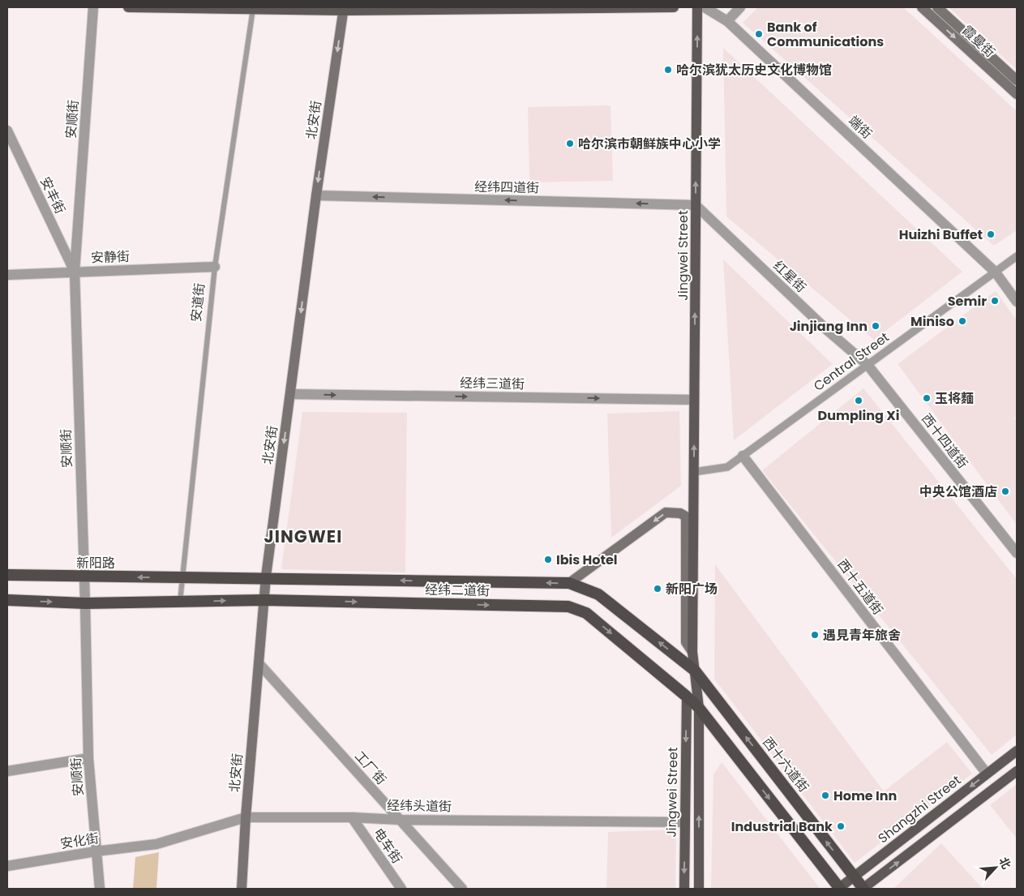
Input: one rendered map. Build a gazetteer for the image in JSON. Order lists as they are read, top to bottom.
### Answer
{
  "streets": {
    "highway": ["新阳路", "经纬二道街", "西十六道街"],
    "main road": [
      "霞曼街",
      "北安街",
      "Jingwei Street",
      "Shangzhi Street"
    ],
    "street": [
      "安顺街",
      "端街",
      "经纬四道街",
      "安丰街",
      "安静街",
      "红星街",
      "Central Street",
      "经纬三道街",
      "西十四道街",
      "西十五道街",
      "工厂街",
      "经纬头道街",
      "安化街",
      "电车街"
    ],
    "lane": ["安道街"]
  },
  "crossings": [
    ["安顺街", "安丰街"],
    ["安顺街", "安静街"],
    ["安顺街", "新阳路"],
    ["安顺街", "安化街"],
    ["北安街", "经纬四道街"],
    ["北安街", "经纬三道街"],
    ["北安街", "经纬二道街"],
    ["北安街", "工厂街"],
    ["北安街", "经纬头道街"],
    ["端街", "Central Street"],
    ["经纬四道街", "Jingwei Street"],
    ["经纬四道街", "红星街"],
    ["安丰街", "安静街"],
    ["Jingwei Street", "红星街"],
    ["Jingwei Street", "Central Street"],
    ["Jingwei Street", "经纬三道街"],
    ["Jingwei Street", "经纬二道街"],
    ["Jingwei Street", "西十六道街"],
    ["Jingwei Street", "经纬头道街"],
    ["安静街", "安道街"],
    ["红星街", "Central Street"],
    ["红星街", "西十四道街"],
    ["安道街", "新阳路"],
    ["安道街", "经纬二道街"],
    ["Central Street", "西十四道街"],
    ["Central Street", "西十五道街"],
    ["新阳路", "经纬二道街"],
    ["西十五道街", "Shangzhi Street"],
    ["经纬二道街", "西十六道街"],
    ["西十六道街", "Shangzhi Street"],
    ["工厂街", "经纬头道街"],
    ["经纬头道街", "安化街"],
    ["经纬头道街", "电车街"]
  ],
  "one_way": ["北安街", "经纬四道街", "经纬三道街"],
  "districts": ["JINGWEI"],
  "places": [
    "Bank of Communications",
    "哈尔滨犹太历史文化博物馆",
    "哈尔滨市朝鲜族中心小学",
    "Huizhi Buffet",
    "Semir",
    "Miniso",
    "Jinjiang Inn",
    "玉将麵",
    "Dumpling Xi",
    "中央公馆酒店",
    "Ibis Hotel",
    "新阳广场",
    "遇見青年旅舍",
    "Home Inn",
    "Industrial Bank"
  ],
  "north": "top right"
}
